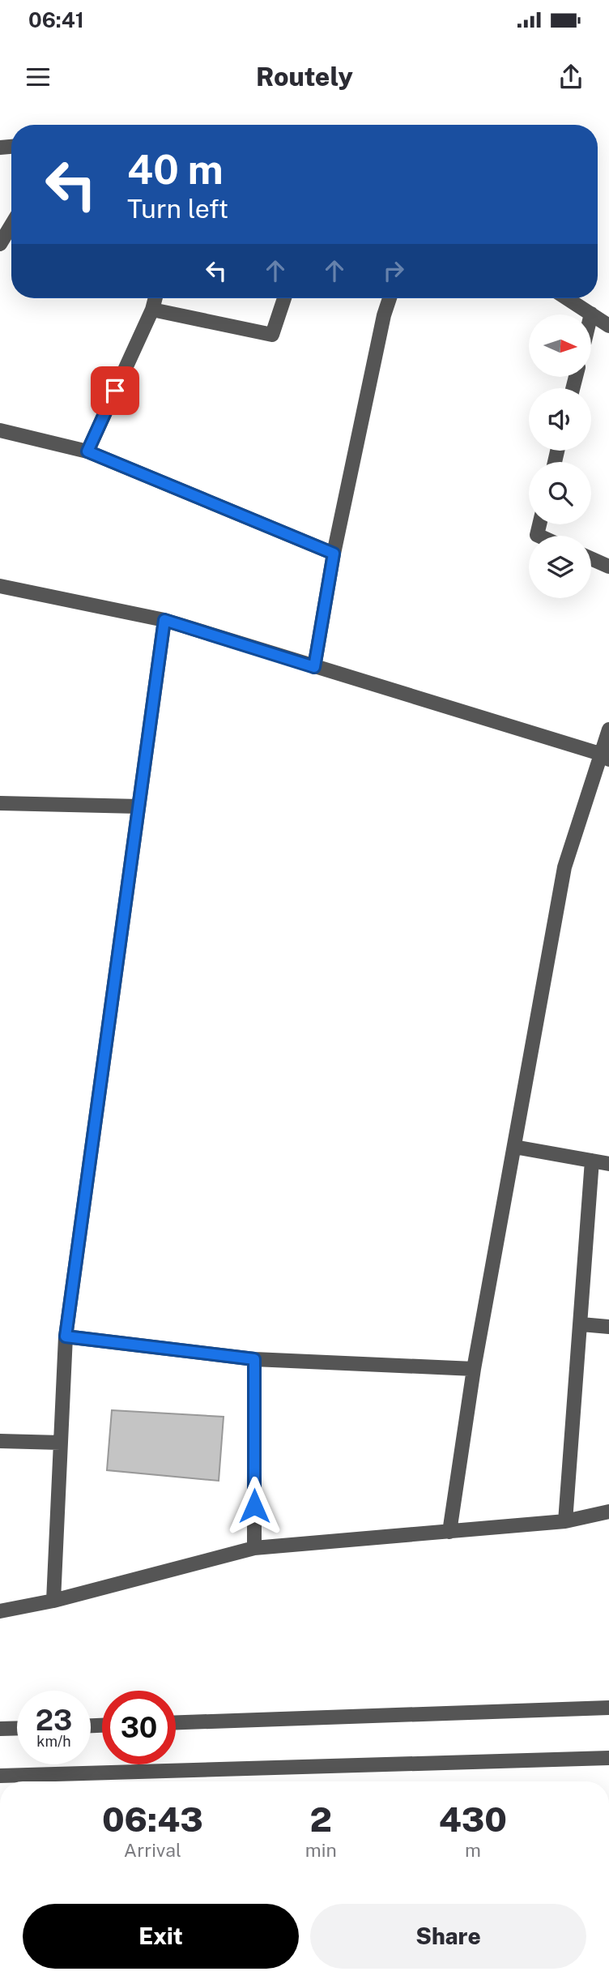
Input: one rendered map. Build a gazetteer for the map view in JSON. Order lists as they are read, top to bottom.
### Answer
{
  "north": "right",
  "page": {
    "status": "06:41",
    "header": "Routely",
    "turn": ["40 m", "Turn left"],
    "speed": "23 km/h",
    "limit": "30",
    "eta": [
      "06:43",
      "Arrival",
      "2",
      "min",
      "430",
      "m"
    ],
    "buttons": ["Exit", "Share"]
  }
}
